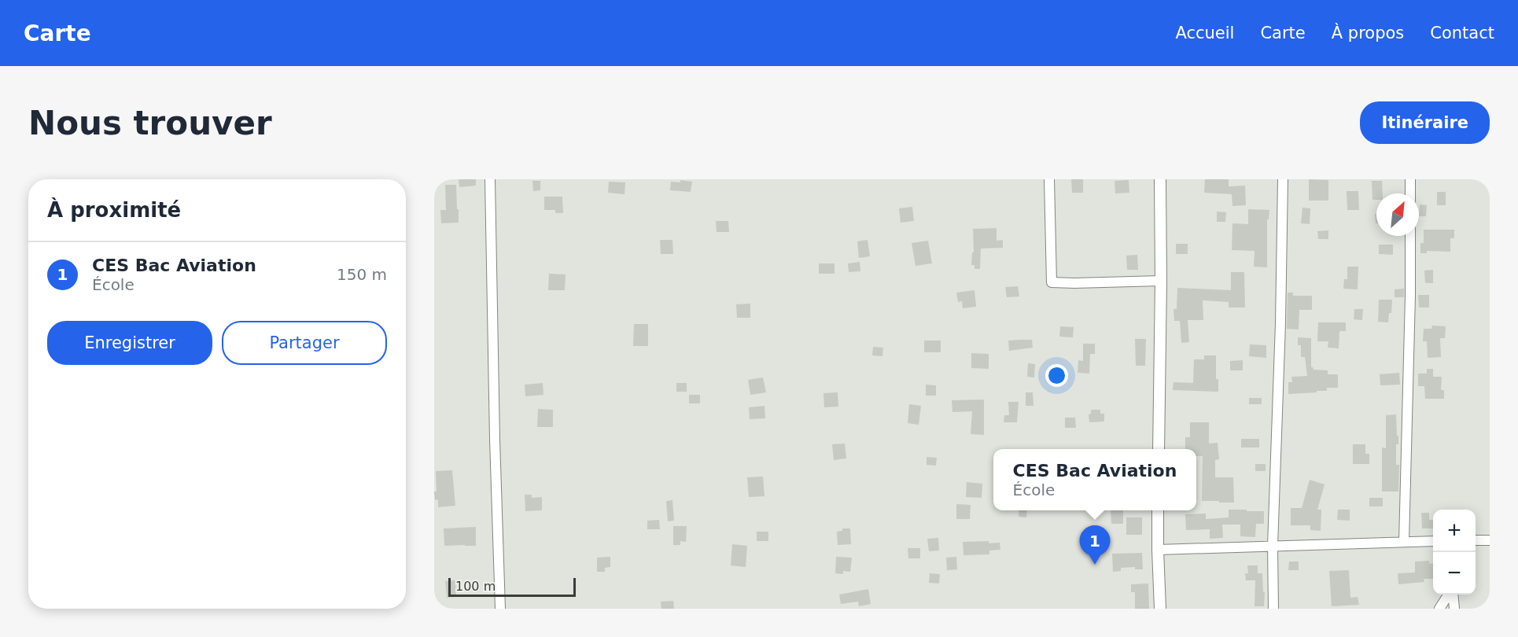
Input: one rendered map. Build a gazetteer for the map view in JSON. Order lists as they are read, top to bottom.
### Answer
{
  "scale_bar": "100 m",
  "north": "top right",
  "page": {
    "header": "Carte",
    "nav": [
      "Accueil",
      "Carte",
      "À propos",
      "Contact"
    ],
    "buttons": [
      "Itinéraire",
      ["Enregistrer", "Partager"]
    ],
    "title": "Nous trouver",
    "heading": "À proximité",
    "list": [
      {
        "mark": "1",
        "name": "CES Bac Aviation",
        "note": "École",
        "value": "150 m"
      }
    ],
    "popup": ["CES Bac Aviation", "École"],
    "map_buttons": ["+", "−"],
    "pins": "1",
    "scale": "100 m"
  }
}
